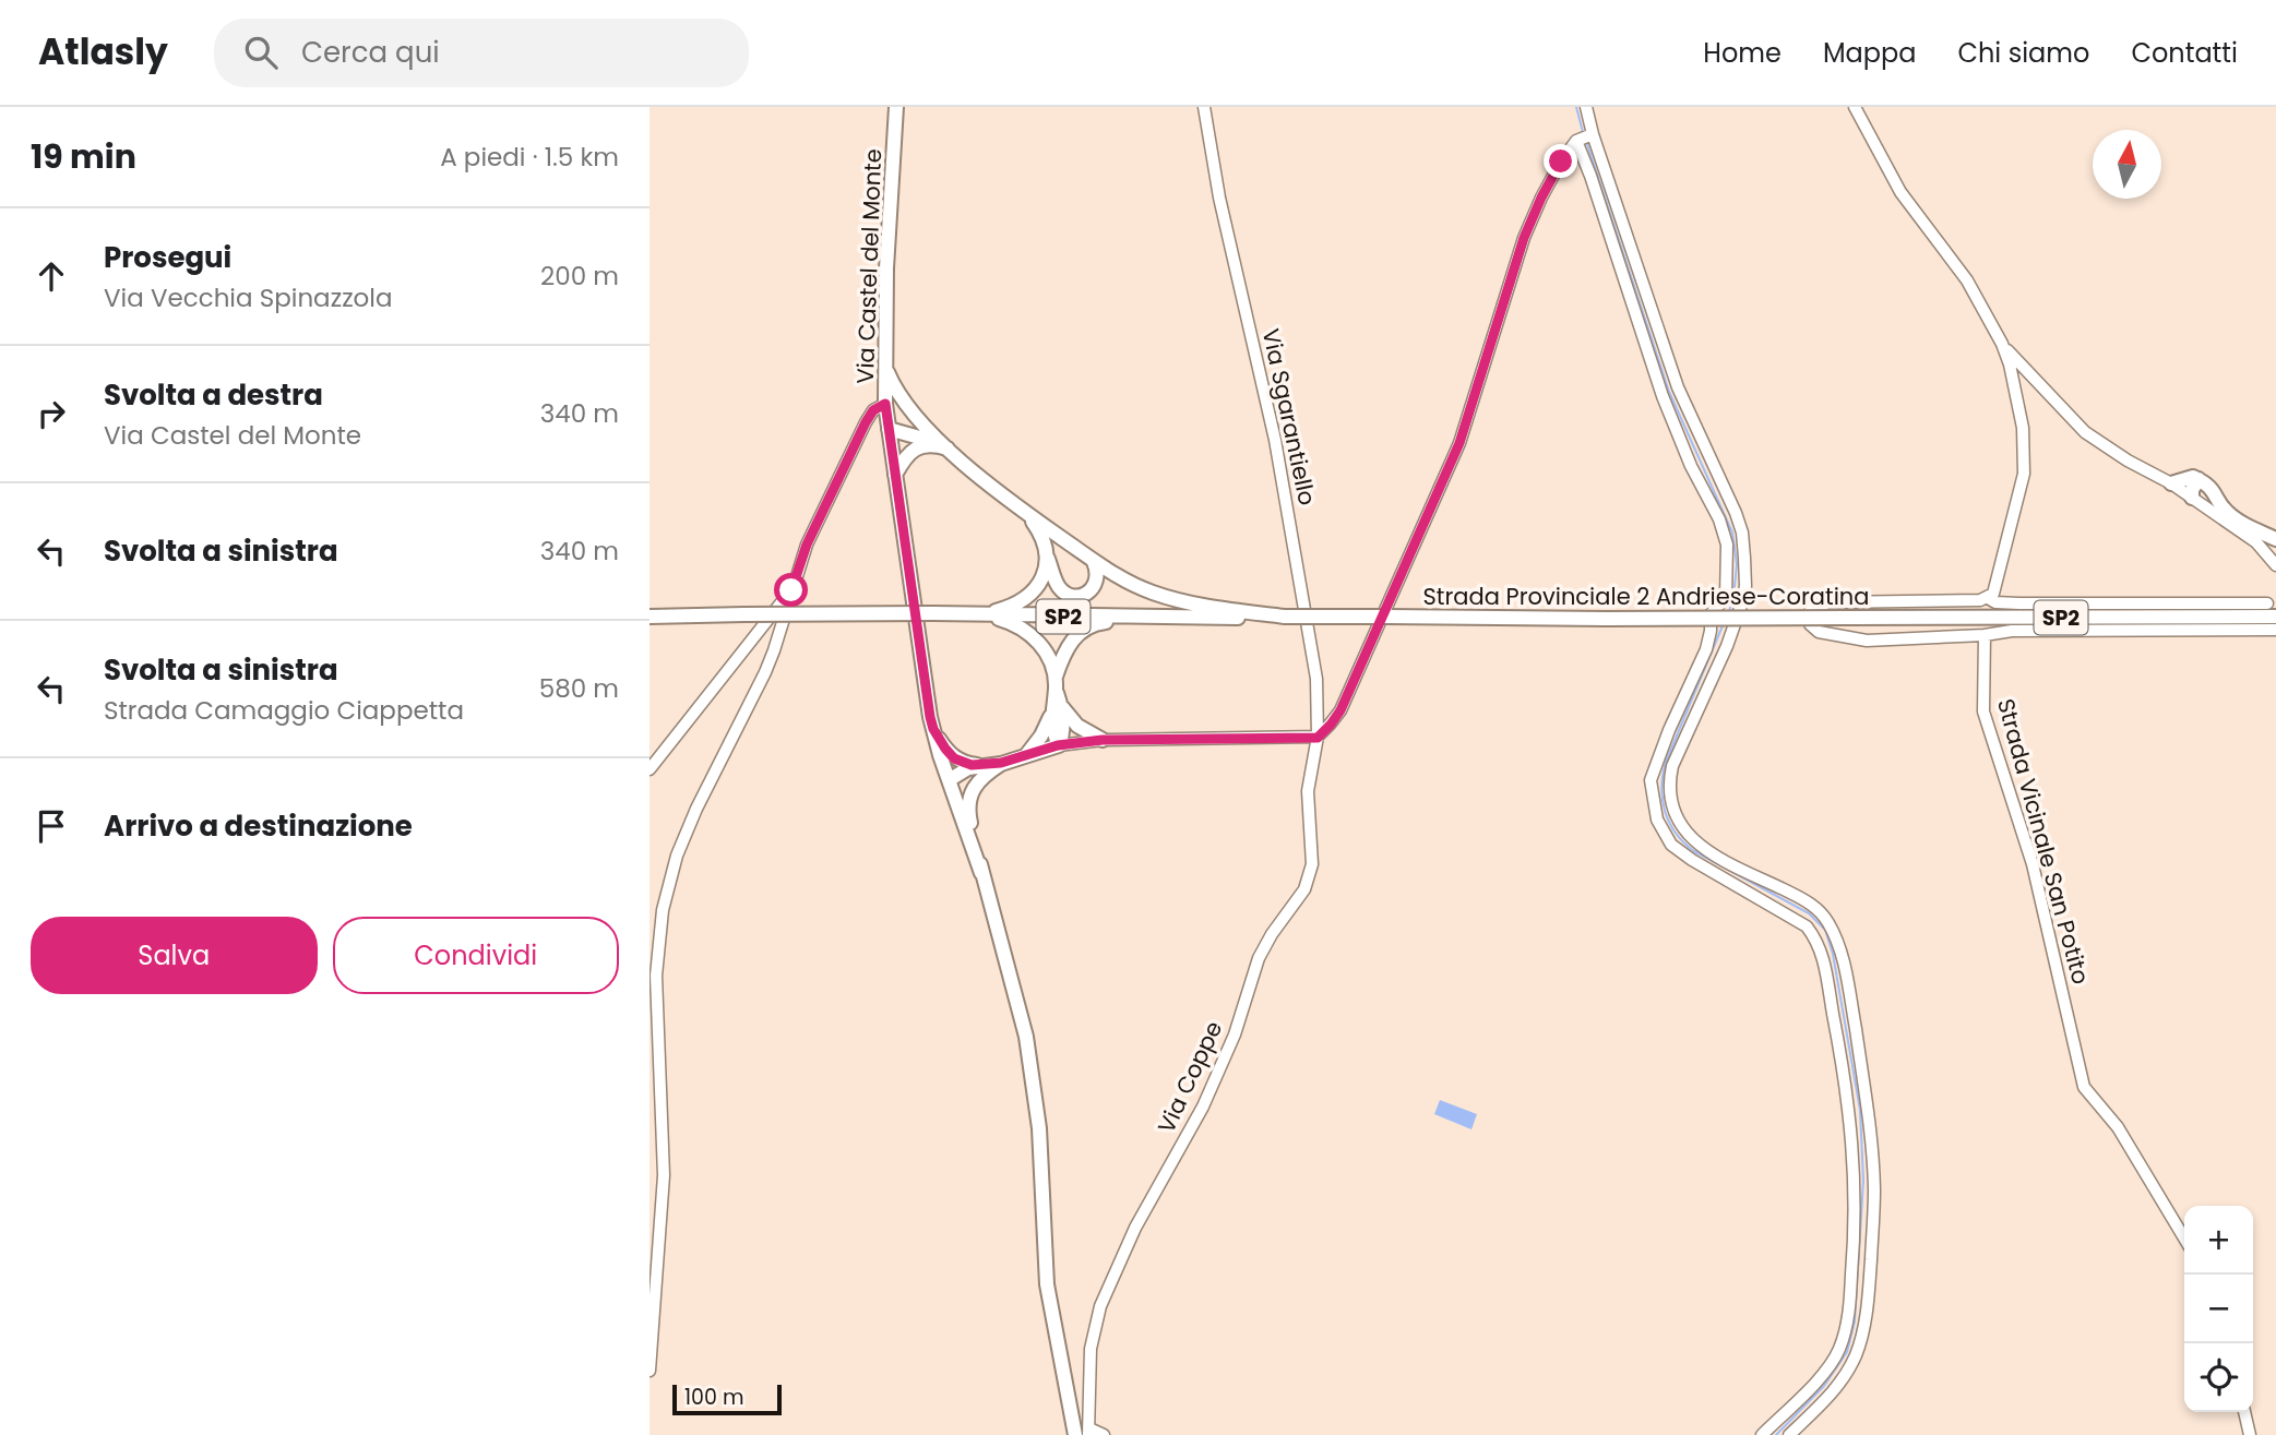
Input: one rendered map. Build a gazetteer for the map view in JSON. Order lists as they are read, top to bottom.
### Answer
{
  "streets": {
    "main road": ["Via Castel del Monte", "Strada Provinciale 2 Andriese-Coratina", "SP2"],
    "street": ["Via Sgarantiello", "Strada Vicinale San Potito", "Via Coppe"]
  },
  "crossings": [
    ["Via Sgarantiello", "Via Coppe"]
  ],
  "scale_bar": "100 m",
  "north": "top",
  "page": {
    "header": "Atlasly",
    "search": "Cerca qui",
    "nav": [
      "Home",
      "Mappa",
      "Chi siamo",
      "Contatti"
    ],
    "heading": ["19 min", "A piedi · 1.5 km"],
    "list": [
      ["Prosegui", "Via Vecchia Spinazzola", "200 m"],
      ["Svolta a destra", "Via Castel del Monte", "340 m"],
      ["Svolta a sinistra", "340 m"],
      ["Svolta a sinistra", "Strada Camaggio Ciappetta", "580 m"],
      "Arrivo a destinazione"
    ],
    "buttons": ["Salva", "Condividi"],
    "map_buttons": ["+", "−"],
    "scale": "100 m"
  }
}
